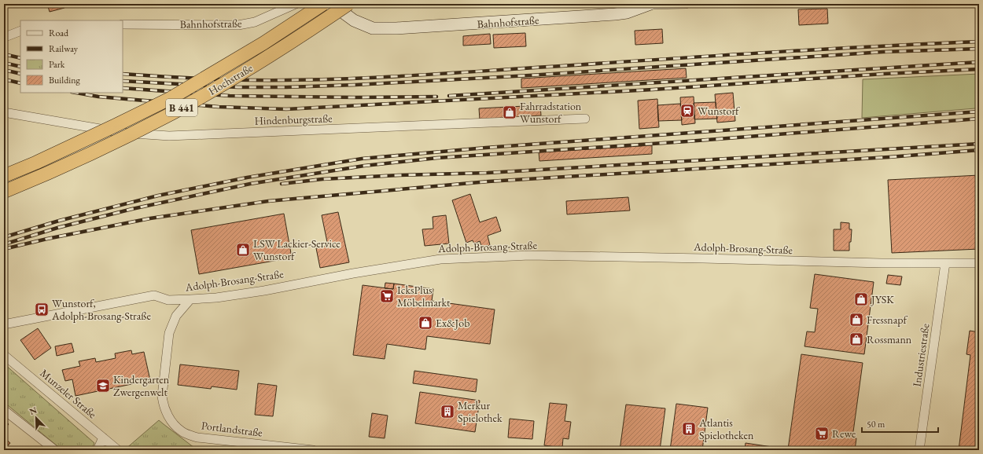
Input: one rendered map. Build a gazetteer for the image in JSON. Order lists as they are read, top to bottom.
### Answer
{
  "streets": {
    "main road": ["Hochstraße", "B 441"],
    "street": [
      "Bahnhofstraße",
      "Hindenburgstraße",
      "Adolph-Brosang-Straße",
      "Industriestraße",
      "Munzeler Straße",
      "Portlandstraße"
    ]
  },
  "crossings": [
    ["Adolph-Brosang-Straße", "Industriestraße"],
    ["Adolph-Brosang-Straße", "Portlandstraße"]
  ],
  "places": {
    "station": ["Wunstorf"],
    "shop": [
      "Fahrradstation Wunstorf",
      "LSW Lackier-Service Wunstorf",
      "JYSK",
      "Fressnapf",
      "Ex&Job",
      "Rossmann"
    ],
    "supermarket": ["IcksPlus Möbelmarkt", "Rewe"],
    "bus stop": ["Wunstorf, Adolph-Brosang-Straße"],
    "school or university": ["Kindergarten Zwergenwelt"],
    "building": ["Merkur Spielothek", "Atlantis Spielotheken"]
  },
  "legend": [
    "Road",
    "Railway",
    "Park",
    "Building"
  ],
  "scale_bar": "50 m",
  "north": "top left"
}
